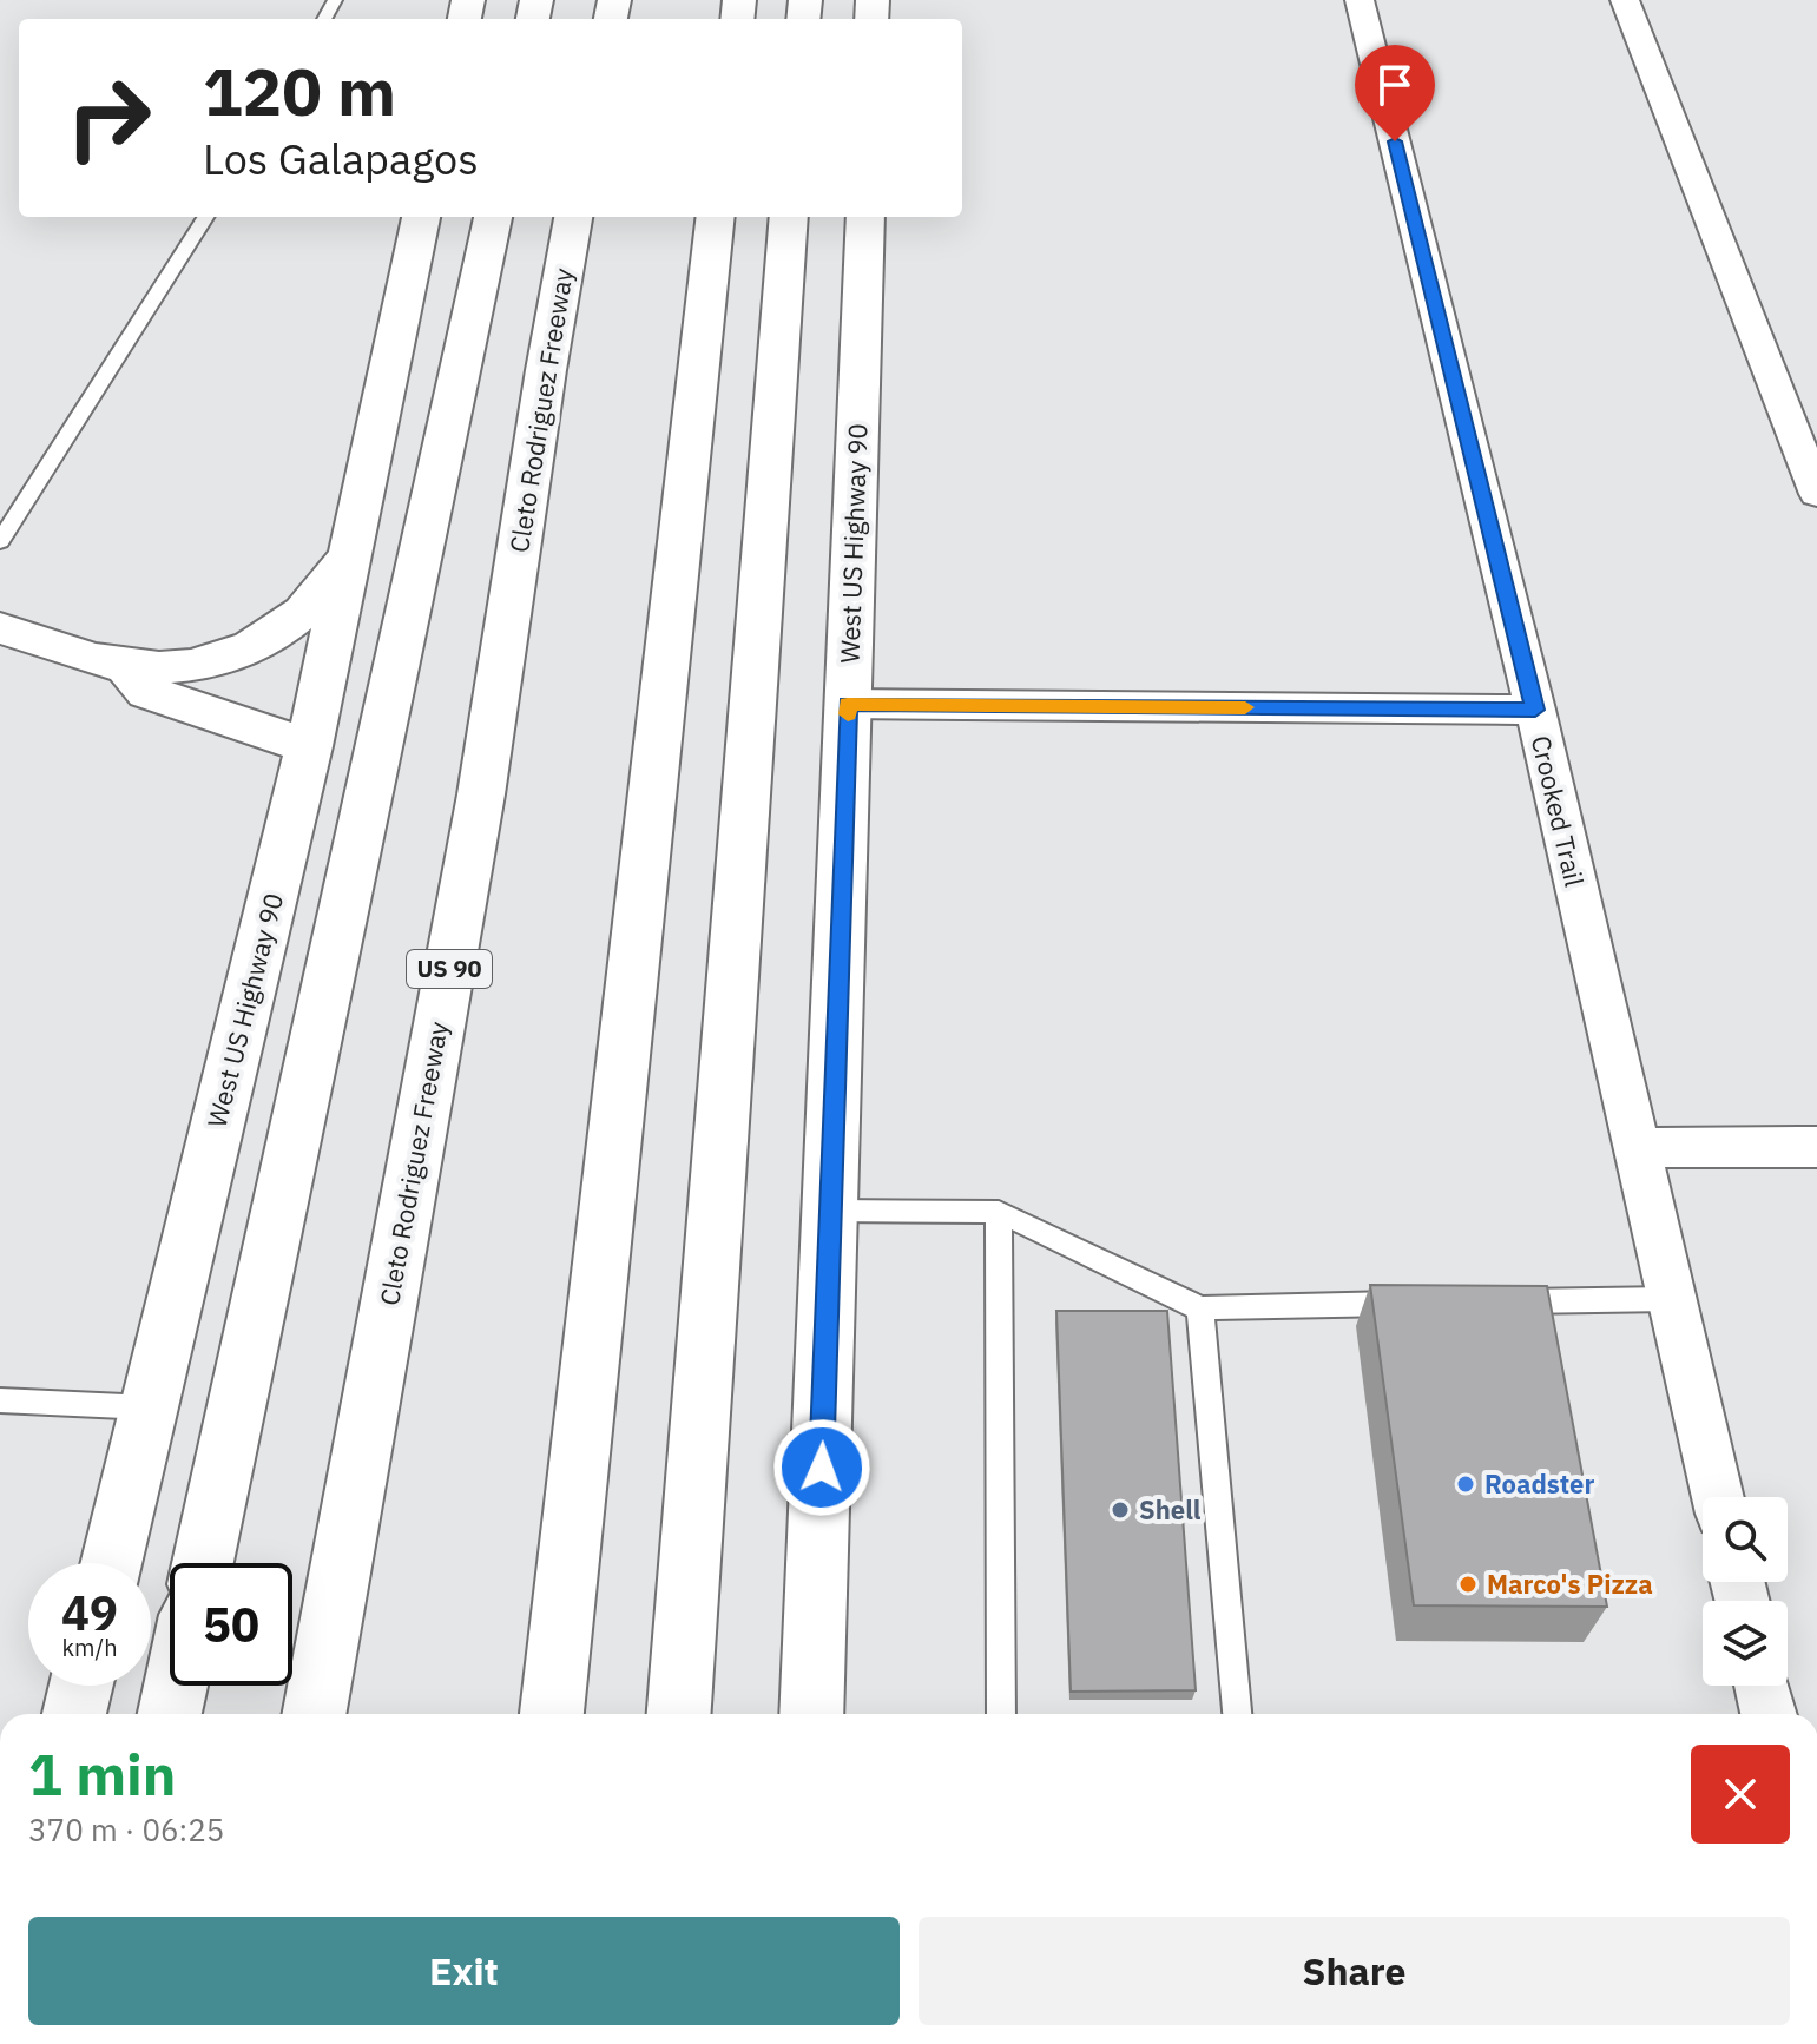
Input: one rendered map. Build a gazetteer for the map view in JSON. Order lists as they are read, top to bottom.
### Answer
{
  "streets": {
    "main road": ["Cleto Rodriguez Freeway", "West US Highway 90", "US 90"],
    "street": ["Crooked Trail"]
  },
  "places": ["Roadster", "Shell", "Marco's Pizza"],
  "page": {
    "turn": ["120 m", "Los Galapagos"],
    "speed": "49 km/h",
    "limit": "50",
    "heading": ["1 min", "370 m · 06:25"],
    "buttons": ["Exit", "Share"]
  }
}
